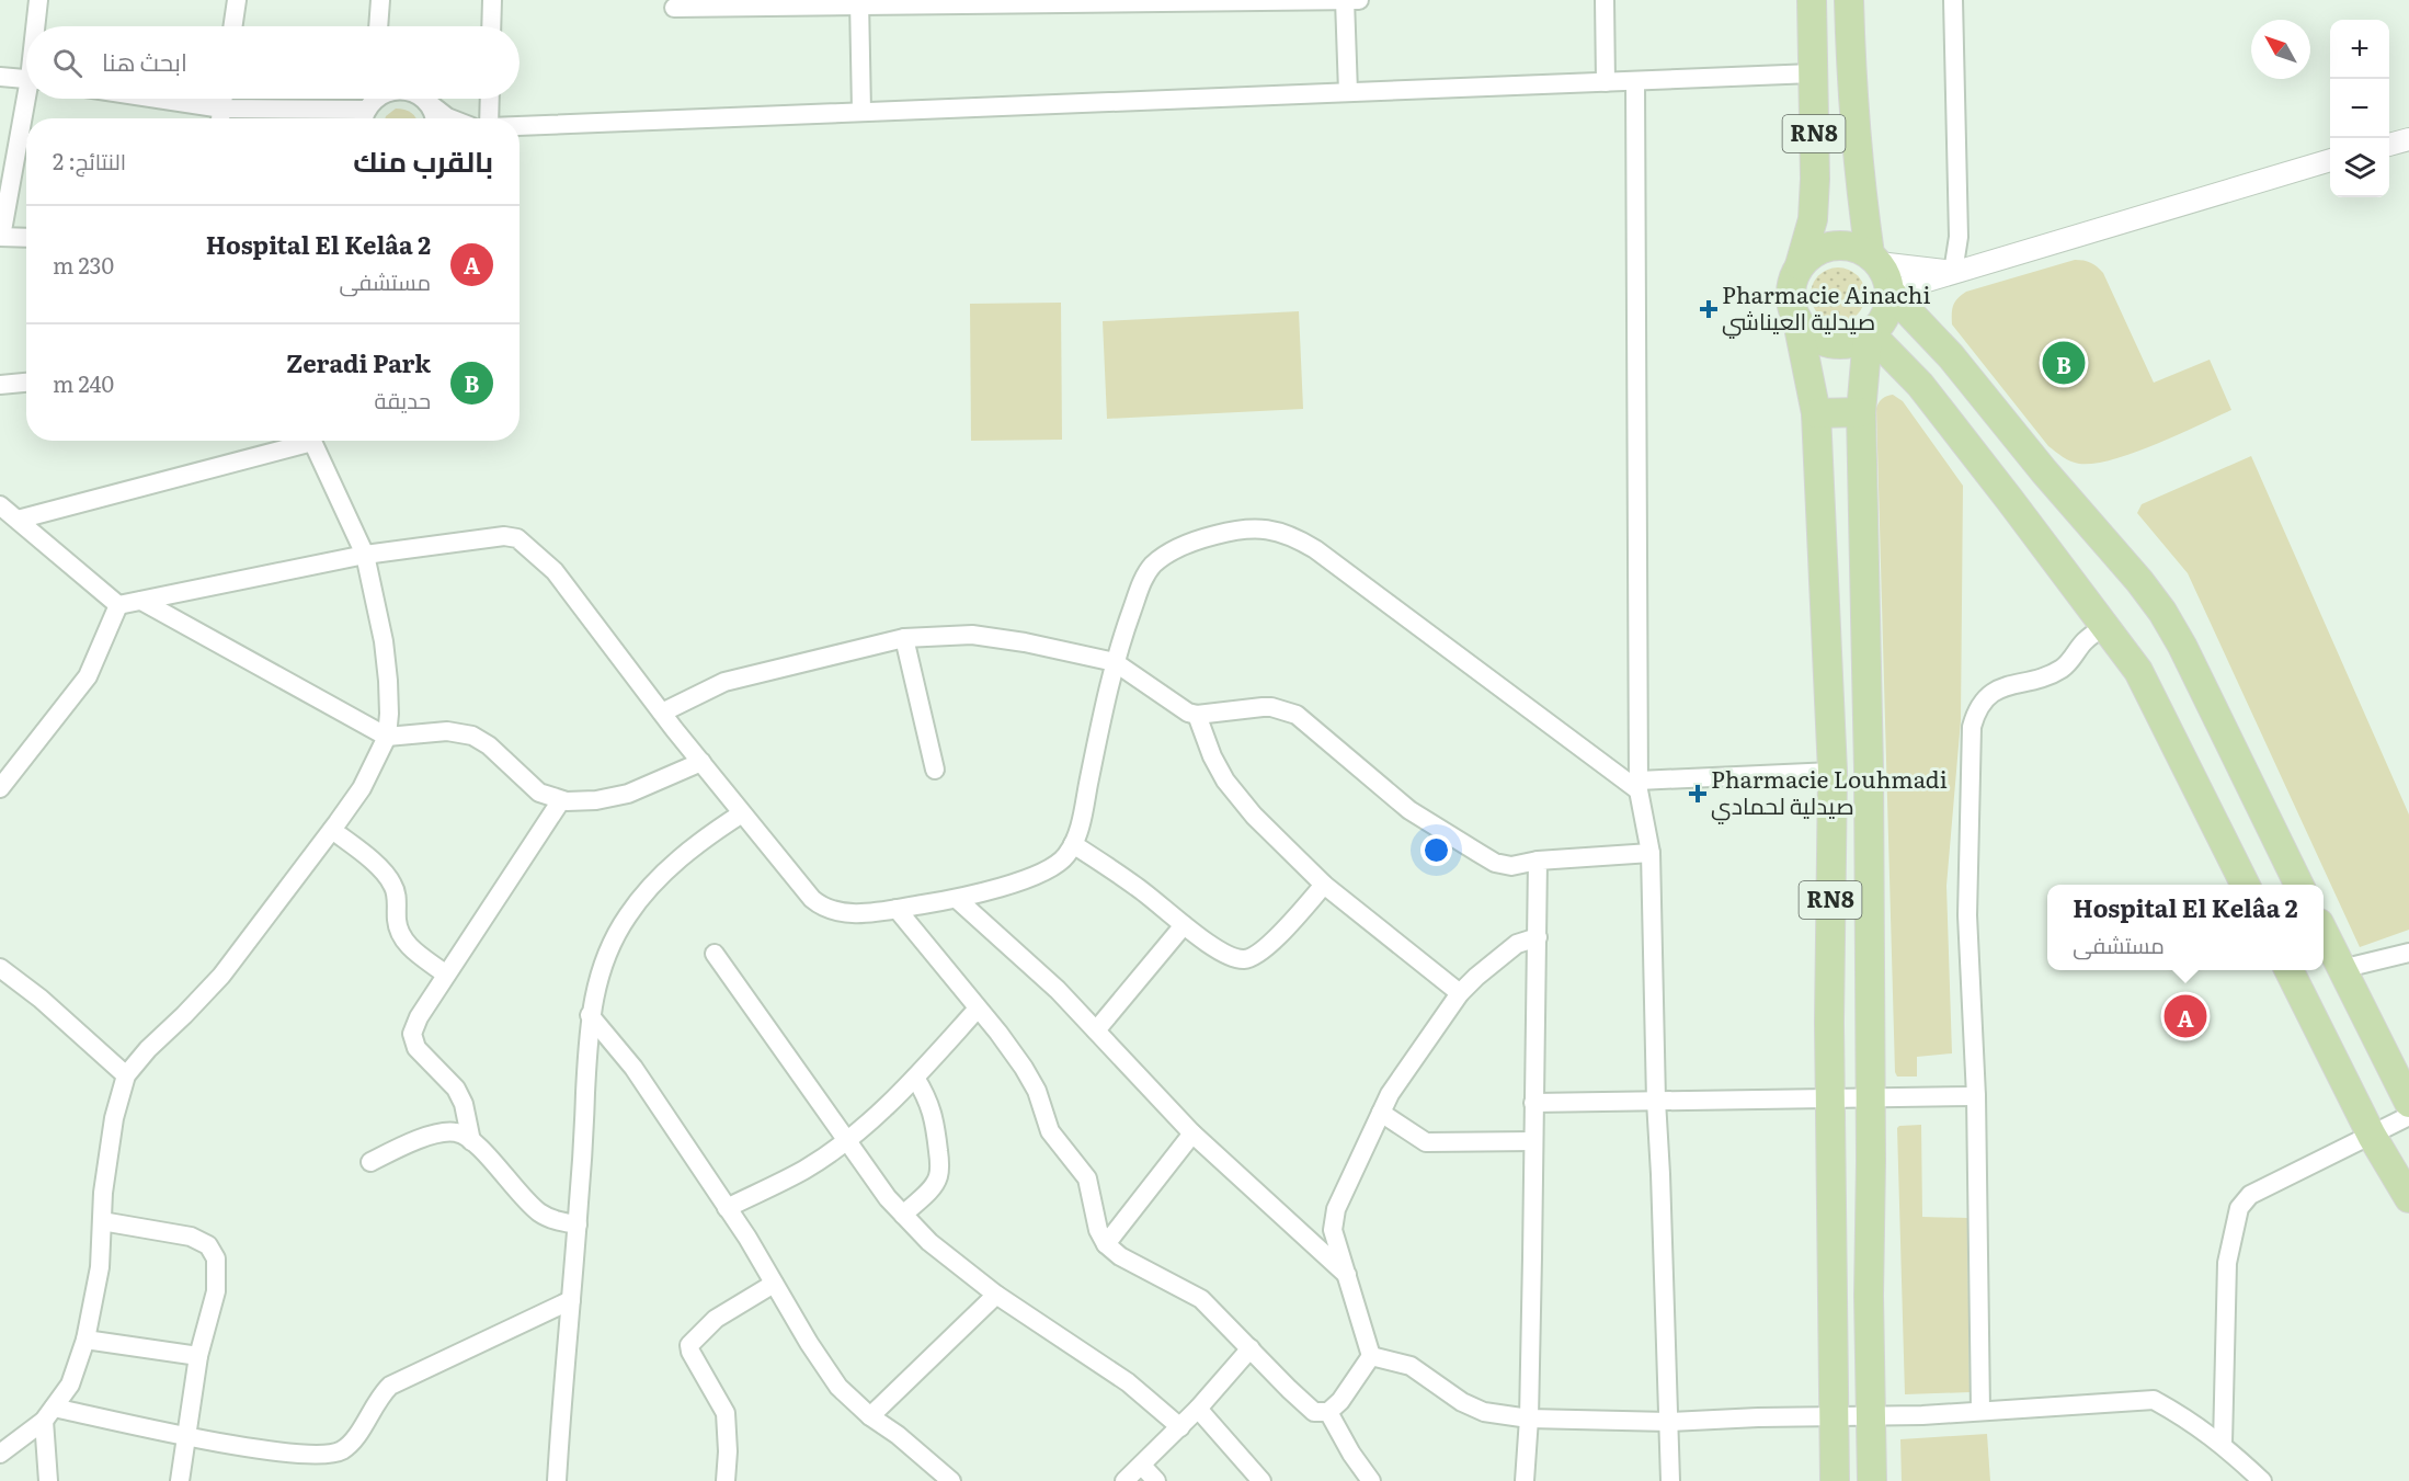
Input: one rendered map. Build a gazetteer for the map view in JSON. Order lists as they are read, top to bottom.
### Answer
{
  "streets": {
    "main road": ["RN8"]
  },
  "places": {
    "health": ["Pharmacie Ainachi صيدلية العيناشي", "Pharmacie Louhmadi صيدلية لحمادي"]
  },
  "north": "top left",
  "page": {
    "map_buttons": ["+", "−"],
    "search": "ابحث هنا",
    "heading": ["بالقرب منك", "النتائج: 2"],
    "list": [
      {
        "mark": "A",
        "name": "Hospital El Kelâa 2",
        "note": "مستشفى",
        "value": "230 m"
      },
      {
        "mark": "B",
        "name": "Zeradi Park",
        "note": "حديقة",
        "value": "240 m"
      }
    ],
    "pins": ["B", "A"],
    "popup": ["Hospital El Kelâa 2", "مستشفى"]
  }
}
